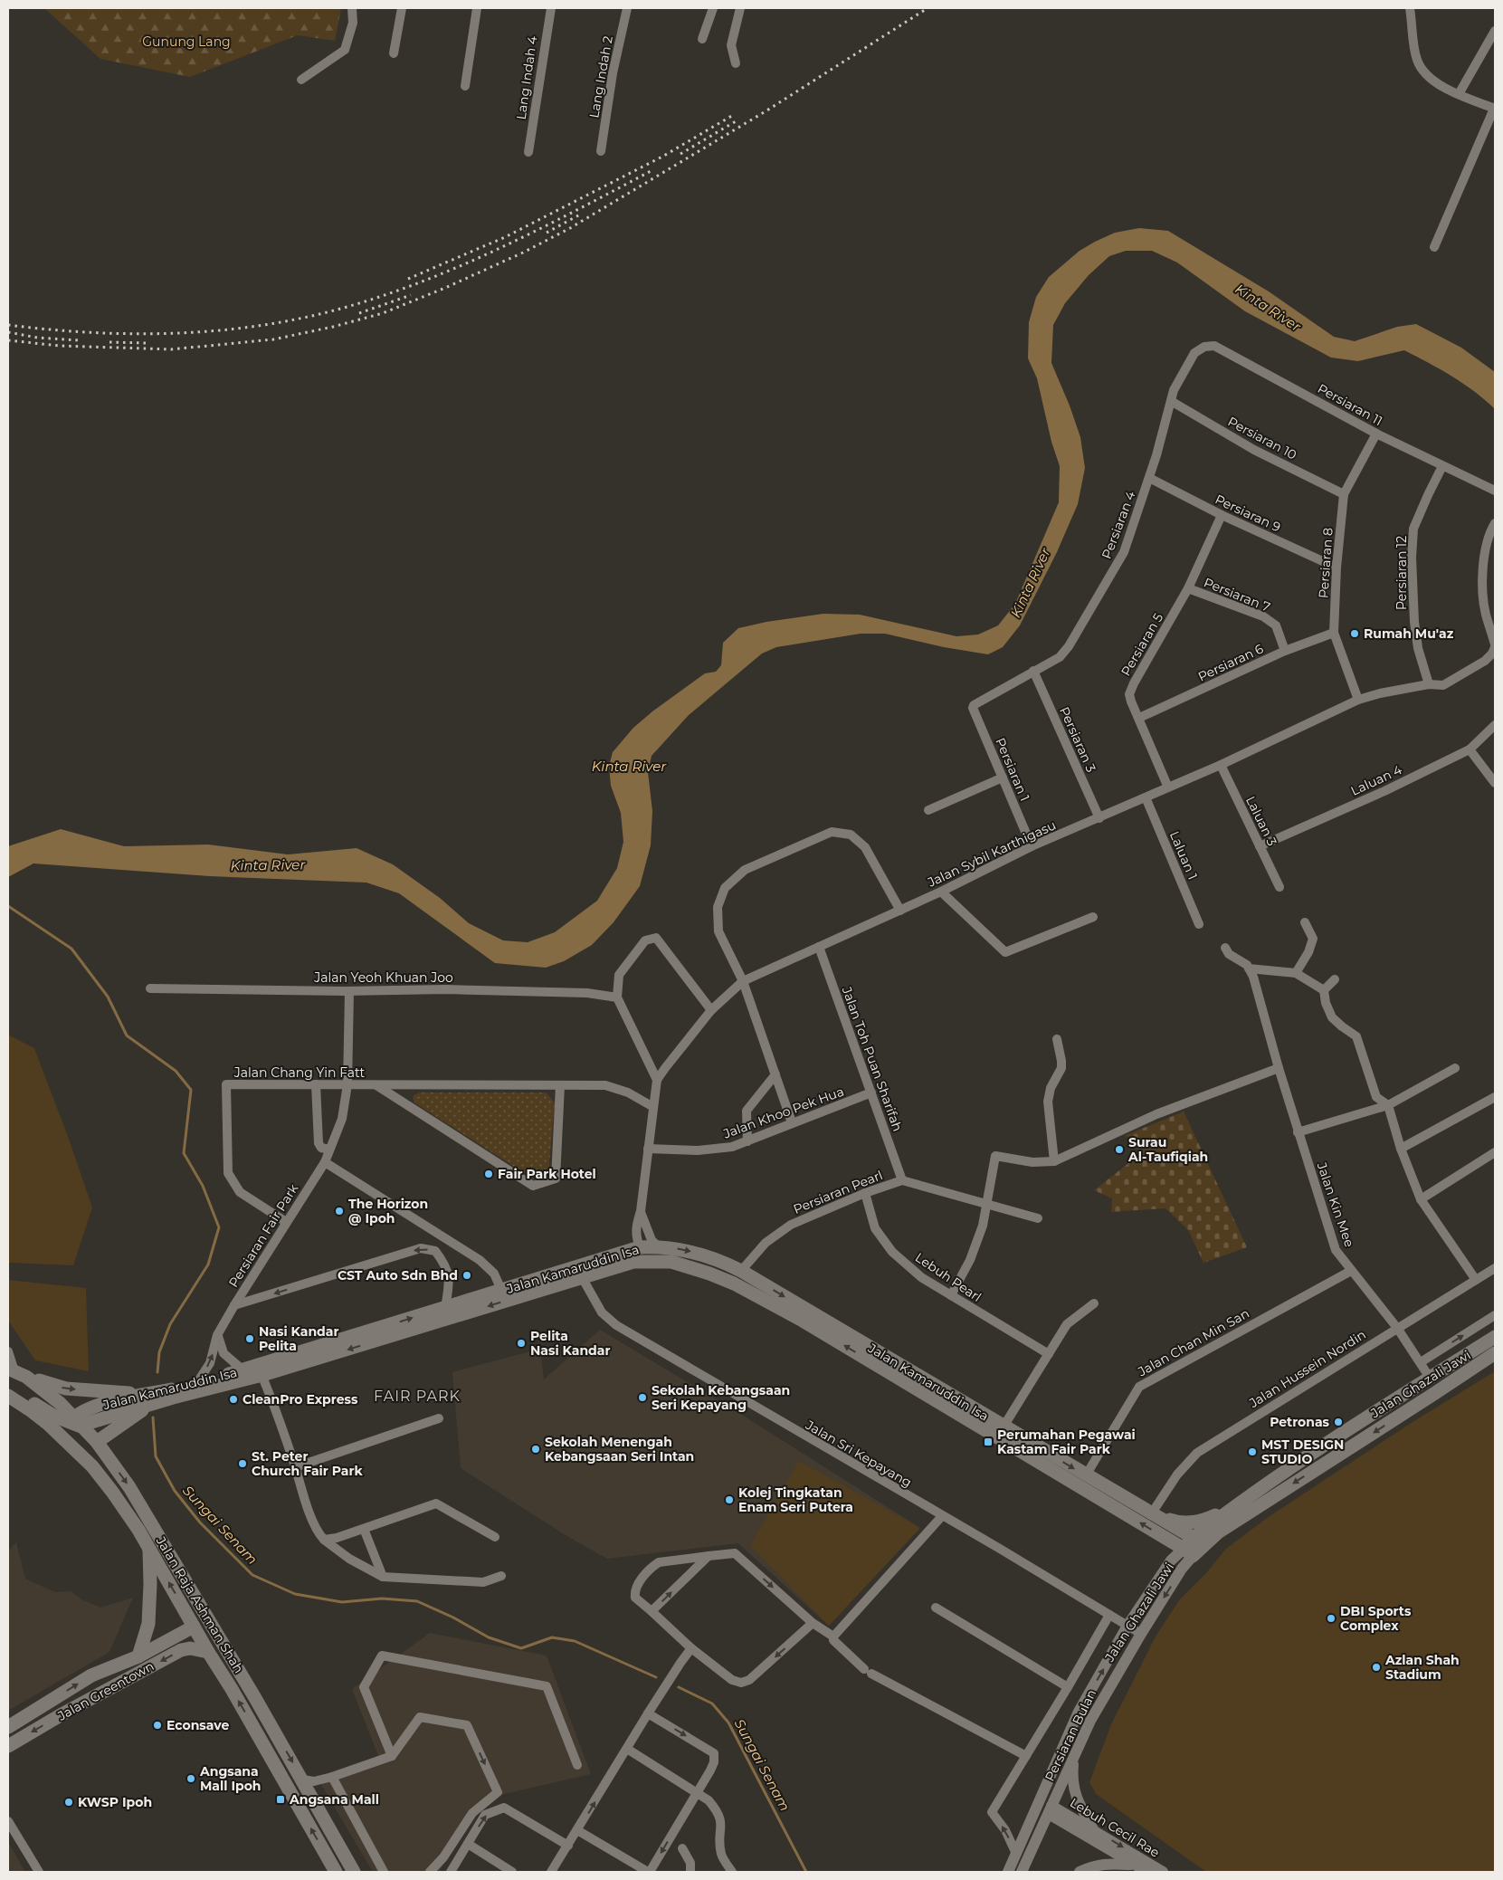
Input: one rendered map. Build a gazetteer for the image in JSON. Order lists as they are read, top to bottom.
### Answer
{
  "streets": {
    "main road": [
      "Jalan Kamaruddin Isa",
      "Jalan Ghazali Jawi",
      "Jalan Raja Ashman Shah",
      "Jalan Greentown"
    ],
    "street": [
      "Lang Indah 2",
      "Lang Indah 4",
      "Persiaran 11",
      "Persiaran 10",
      "Persiaran 9",
      "Persiaran 4",
      "Persiaran 8",
      "Persiaran 12",
      "Persiaran 7",
      "Persiaran 5",
      "Persiaran 6",
      "Persiaran 3",
      "Persiaran 1",
      "Laluan 4",
      "Laluan 3",
      "Jalan Sybil Karthigasu",
      "Laluan 1",
      "Jalan Yeoh Khuan Joo",
      "Jalan Toh Puan Sharifah",
      "Jalan Chang Yin Fatt",
      "Jalan Khoo Pek Hua",
      "Persiaran Pearl",
      "Jalan Kin Mee",
      "Persiaran Fair Park",
      "Lebuh Pearl",
      "Jalan Chan Min San",
      "Jalan Hussein Nordin",
      "Jalan Sri Kepayang",
      "Persiaran Bulan",
      "Lebuh Cecil Rae"
    ]
  },
  "crossings": [
    ["Persiaran 11", "Persiaran 4"],
    ["Persiaran 11", "Persiaran 8"],
    ["Persiaran 11", "Persiaran 12"],
    ["Persiaran 10", "Persiaran 4"],
    ["Persiaran 10", "Persiaran 8"],
    ["Persiaran 9", "Persiaran 4"],
    ["Persiaran 9", "Persiaran 8"],
    ["Persiaran 9", "Persiaran 5"],
    ["Persiaran 4", "Persiaran 3"],
    ["Persiaran 4", "Persiaran 1"],
    ["Persiaran 8", "Persiaran 6"],
    ["Persiaran 8", "Jalan Sybil Karthigasu"],
    ["Persiaran 12", "Jalan Sybil Karthigasu"],
    ["Persiaran 7", "Persiaran 5"],
    ["Persiaran 7", "Persiaran 6"],
    ["Persiaran 5", "Persiaran 6"],
    ["Persiaran 5", "Jalan Sybil Karthigasu"],
    ["Persiaran 3", "Jalan Sybil Karthigasu"],
    ["Persiaran 1", "Jalan Sybil Karthigasu"],
    ["Laluan 4", "Laluan 3"],
    ["Laluan 3", "Jalan Sybil Karthigasu"],
    ["Jalan Sybil Karthigasu", "Laluan 1"],
    ["Jalan Sybil Karthigasu", "Jalan Toh Puan Sharifah"],
    ["Jalan Sybil Karthigasu", "Jalan Chang Yin Fatt"],
    ["Jalan Sybil Karthigasu", "Jalan Khoo Pek Hua"],
    ["Jalan Sybil Karthigasu", "Jalan Kamaruddin Isa"],
    ["Jalan Yeoh Khuan Joo", "Persiaran Fair Park"],
    ["Jalan Toh Puan Sharifah", "Jalan Khoo Pek Hua"],
    ["Jalan Toh Puan Sharifah", "Persiaran Pearl"],
    ["Jalan Chang Yin Fatt", "Persiaran Fair Park"],
    ["Persiaran Pearl", "Jalan Kamaruddin Isa"],
    ["Persiaran Pearl", "Lebuh Pearl"],
    ["Jalan Kin Mee", "Jalan Chan Min San"],
    ["Jalan Kin Mee", "Jalan Hussein Nordin"],
    ["Jalan Kin Mee", "Jalan Ghazali Jawi"],
    ["Persiaran Fair Park", "Jalan Kamaruddin Isa"],
    ["Jalan Kamaruddin Isa", "Jalan Chan Min San"],
    ["Jalan Kamaruddin Isa", "Jalan Ghazali Jawi"],
    ["Jalan Kamaruddin Isa", "Jalan Sri Kepayang"],
    ["Jalan Kamaruddin Isa", "Jalan Raja Ashman Shah"],
    ["Jalan Kamaruddin Isa", "Persiaran Bulan"],
    ["Jalan Ghazali Jawi", "Jalan Sri Kepayang"],
    ["Jalan Ghazali Jawi", "Persiaran Bulan"],
    ["Jalan Sri Kepayang", "Persiaran Bulan"],
    ["Jalan Raja Ashman Shah", "Jalan Greentown"],
    ["Persiaran Bulan", "Lebuh Cecil Rae"]
  ],
  "districts": ["FAIR PARK"],
  "water": ["Kinta River", "Sungai Senam"],
  "parks": ["Gunung Lang"],
  "places": {
    "other": [
      "Rumah Mu'az",
      "Surau Al-Taufiqiah",
      "Fair Park Hotel",
      "The Horizon @ Ipoh",
      "CST Auto Sdn Bhd",
      "Nasi Kandar Pelita",
      "Pelita Nasi Kandar",
      "Sekolah Kebangsaan Seri Kepayang",
      "CleanPro Express",
      "Petronas",
      "Sekolah Menengah Kebangsaan Seri Intan",
      "MST DESIGN STUDIO",
      "St. Peter Church Fair Park",
      "Kolej Tingkatan Enam Seri Putera",
      "DBI Sports Complex",
      "Azlan Shah Stadium",
      "Econsave",
      "Angsana Mall Ipoh",
      "KWSP Ipoh"
    ],
    "transit": ["Perumahan Pegawai Kastam Fair Park", "Angsana Mall"]
  }
}
